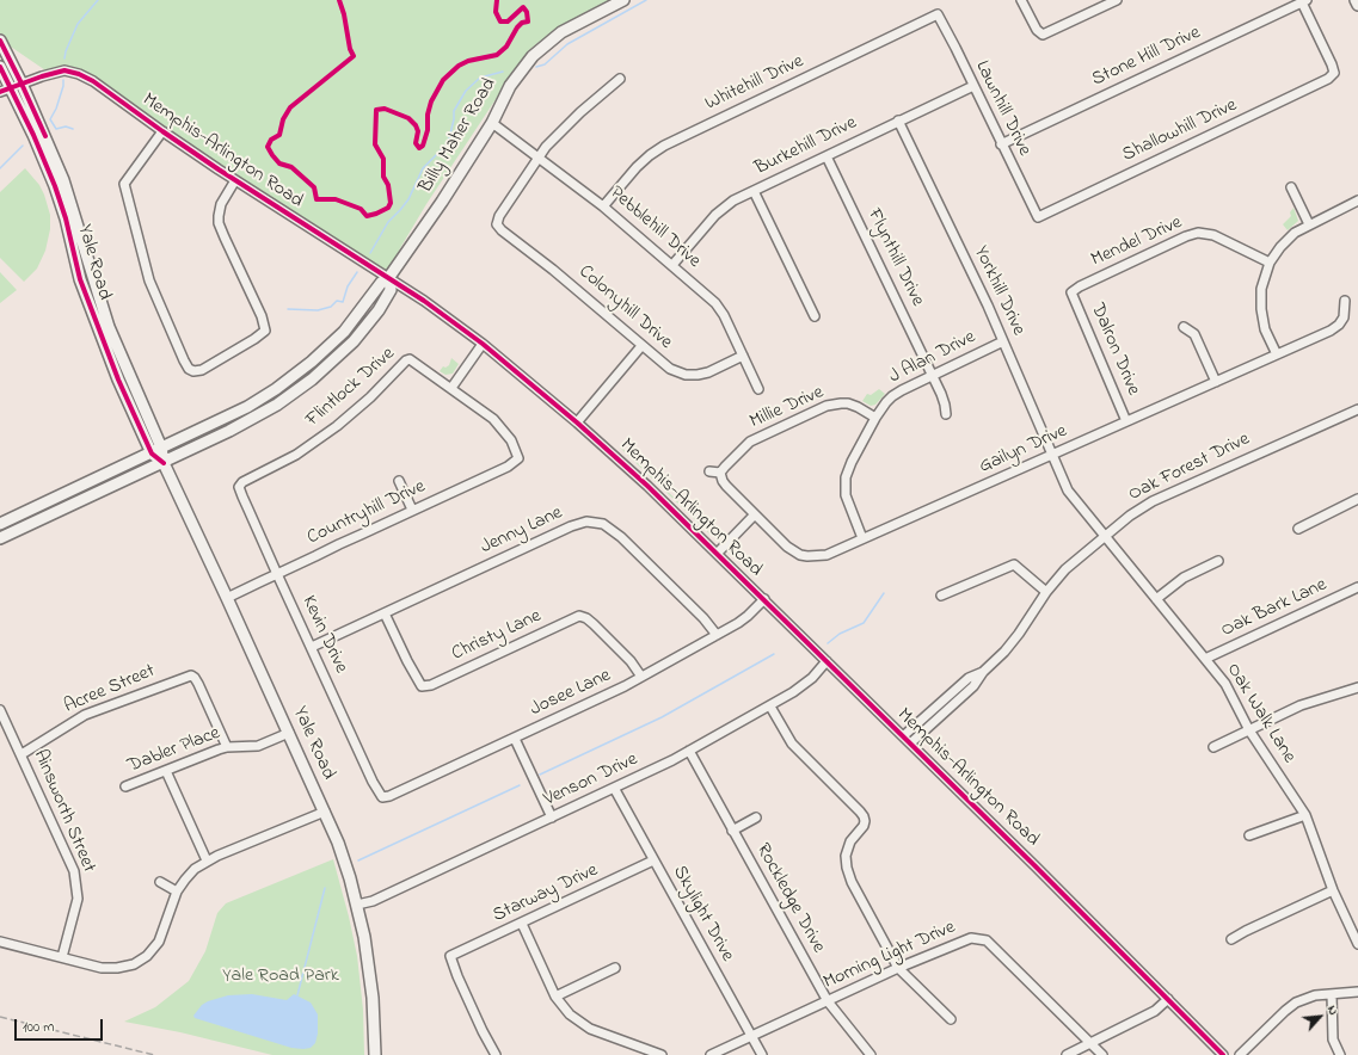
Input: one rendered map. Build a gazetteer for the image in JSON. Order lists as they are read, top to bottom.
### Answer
{
  "streets": {
    "main road": ["Billy Maher Road", "Yale Road"],
    "street": [
      "Stone Hill Drive",
      "Whitehill Drive",
      "Lawnhill Drive",
      "Shallowhill Drive",
      "Burkehill Drive",
      "Memphis-Arlington Road",
      "Pebblehill Drive",
      "Mendel Drive",
      "Flynthill Drive",
      "Yorkhill Drive",
      "Colonyhill Drive",
      "Dalron Drive",
      "J Alan Drive",
      "Flintlock Drive",
      "Millie Drive",
      "Gailyn Drive",
      "Oak Forest Drive",
      "Countryhill Drive",
      "Jenny Lane",
      "Oak Bark Lane",
      "Kevin Drive",
      "Christy Lane",
      "Acree Street",
      "Josee Lane",
      "Oak Walk Lane",
      "Dabler Place",
      "Venson Drive",
      "Ainsworth Street",
      "Starway Drive",
      "Rockledge Drive",
      "Skylight Drive",
      "Morning Light Drive"
    ]
  },
  "crossings": [
    ["Stone Hill Drive", "Lawnhill Drive"],
    ["Stone Hill Drive", "Shallowhill Drive"],
    ["Whitehill Drive", "Lawnhill Drive"],
    ["Whitehill Drive", "Pebblehill Drive"],
    ["Lawnhill Drive", "Shallowhill Drive"],
    ["Lawnhill Drive", "Burkehill Drive"],
    ["Billy Maher Road", "Memphis-Arlington Road"],
    ["Billy Maher Road", "Pebblehill Drive"],
    ["Billy Maher Road", "Yale Road"],
    ["Burkehill Drive", "Pebblehill Drive"],
    ["Burkehill Drive", "Flynthill Drive"],
    ["Burkehill Drive", "Yorkhill Drive"],
    ["Memphis-Arlington Road", "Yale Road"],
    ["Memphis-Arlington Road", "Oak Forest Drive"],
    ["Memphis-Arlington Road", "Josee Lane"],
    ["Memphis-Arlington Road", "Venson Drive"],
    ["Pebblehill Drive", "Colonyhill Drive"],
    ["Mendel Drive", "Dalron Drive"],
    ["Flynthill Drive", "J Alan Drive"],
    ["Yale Road", "Countryhill Drive"],
    ["Yale Road", "Dabler Place"],
    ["Yale Road", "Venson Drive"],
    ["Yorkhill Drive", "J Alan Drive"],
    ["Yorkhill Drive", "Gailyn Drive"],
    ["Yorkhill Drive", "Oak Walk Lane"],
    ["Dalron Drive", "Gailyn Drive"],
    ["J Alan Drive", "Millie Drive"],
    ["J Alan Drive", "Gailyn Drive"],
    ["Flintlock Drive", "Countryhill Drive"],
    ["Flintlock Drive", "Kevin Drive"],
    ["Millie Drive", "Gailyn Drive"],
    ["Oak Forest Drive", "Oak Walk Lane"],
    ["Countryhill Drive", "Kevin Drive"],
    ["Jenny Lane", "Kevin Drive"],
    ["Jenny Lane", "Christy Lane"],
    ["Jenny Lane", "Josee Lane"],
    ["Oak Bark Lane", "Oak Walk Lane"],
    ["Kevin Drive", "Josee Lane"],
    ["Christy Lane", "Josee Lane"],
    ["Acree Street", "Dabler Place"],
    ["Acree Street", "Ainsworth Street"],
    ["Venson Drive", "Rockledge Drive"],
    ["Venson Drive", "Skylight Drive"],
    ["Starway Drive", "Skylight Drive"],
    ["Rockledge Drive", "Morning Light Drive"],
    ["Skylight Drive", "Morning Light Drive"]
  ],
  "parks": ["Yale Road Park"],
  "scale_bar": "100 m",
  "north": "top right"
}
